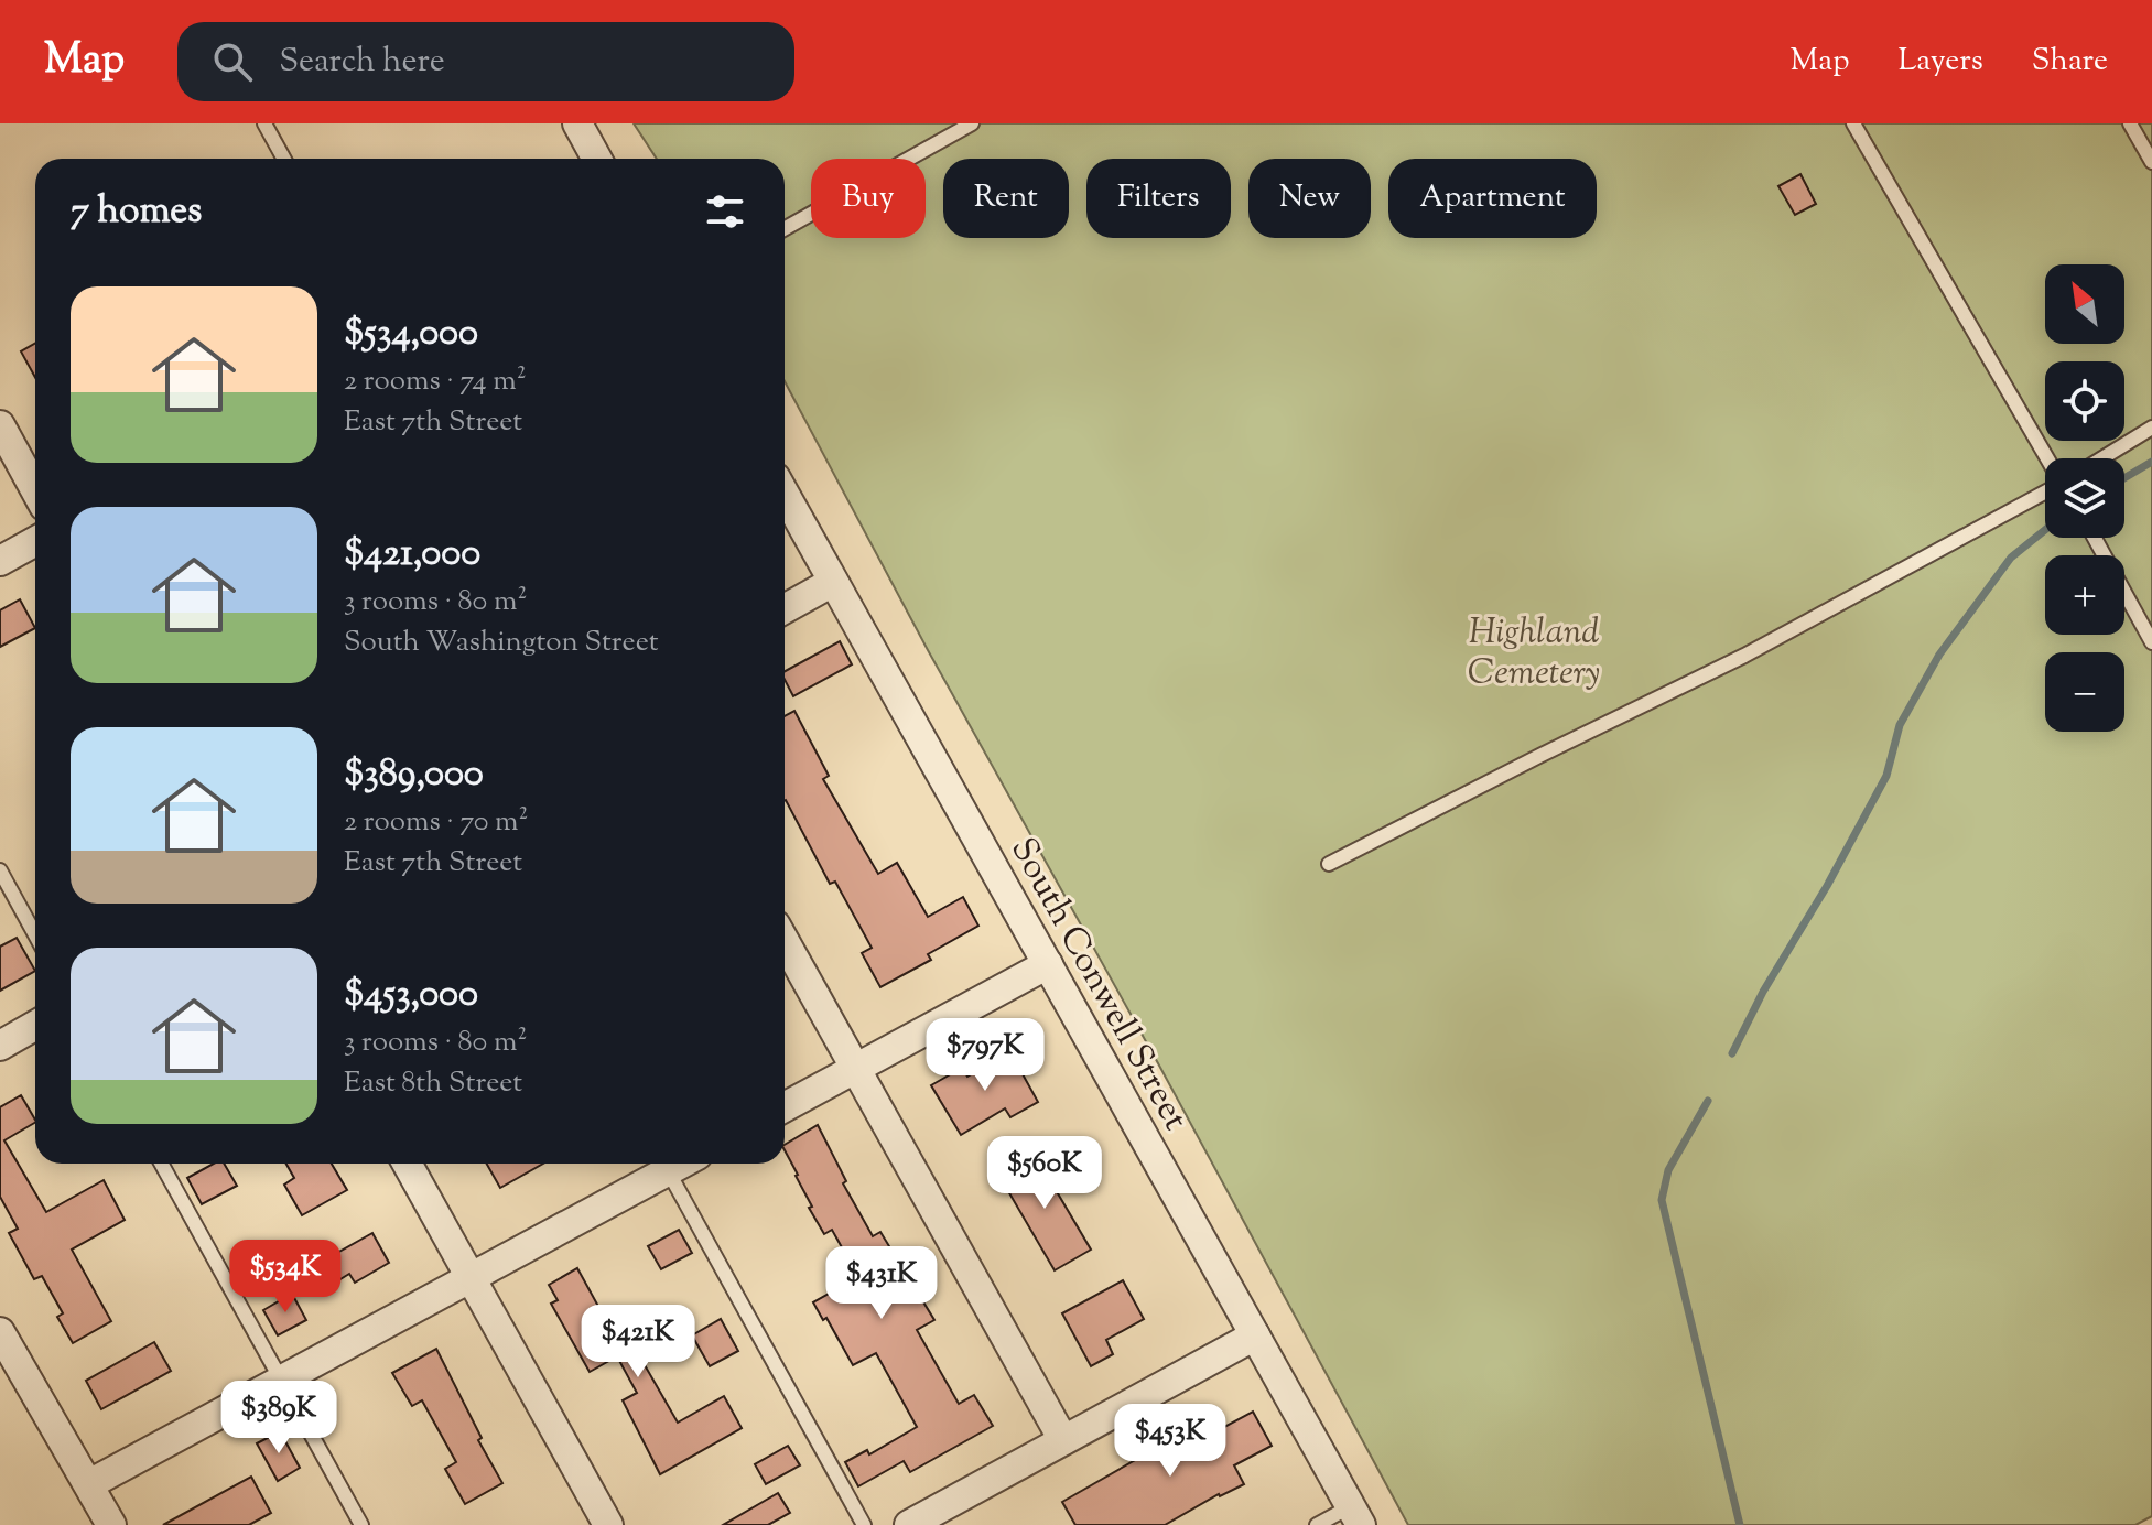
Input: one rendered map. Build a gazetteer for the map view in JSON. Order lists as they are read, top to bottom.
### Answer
{
  "streets": {
    "street": ["South Conwell Street"]
  },
  "parks": ["Highland Cemetery"],
  "north": "top left",
  "page": {
    "header": "Map",
    "search": "Search here",
    "nav": ["Map", "Layers", "Share"],
    "chip": [
      "Buy",
      "Rent",
      "Filters",
      "New",
      "Apartment"
    ],
    "heading": "7 homes",
    "map_buttons": ["+", "−"],
    "list": [
      {
        "name": "$534,000",
        "note": "2 rooms · 74 m² · East 7th Street"
      },
      {
        "name": "$421,000",
        "note": "3 rooms · 80 m² · South Washington Street"
      },
      {
        "name": "$389,000",
        "note": "2 rooms · 70 m² · East 7th Street"
      },
      {
        "name": "$453,000",
        "note": "3 rooms · 80 m² · East 8th Street"
      }
    ],
    "price": [
      "$797K",
      "$560K",
      "$534K",
      "$431K",
      "$421K",
      "$389K",
      "$453K"
    ]
  }
}
